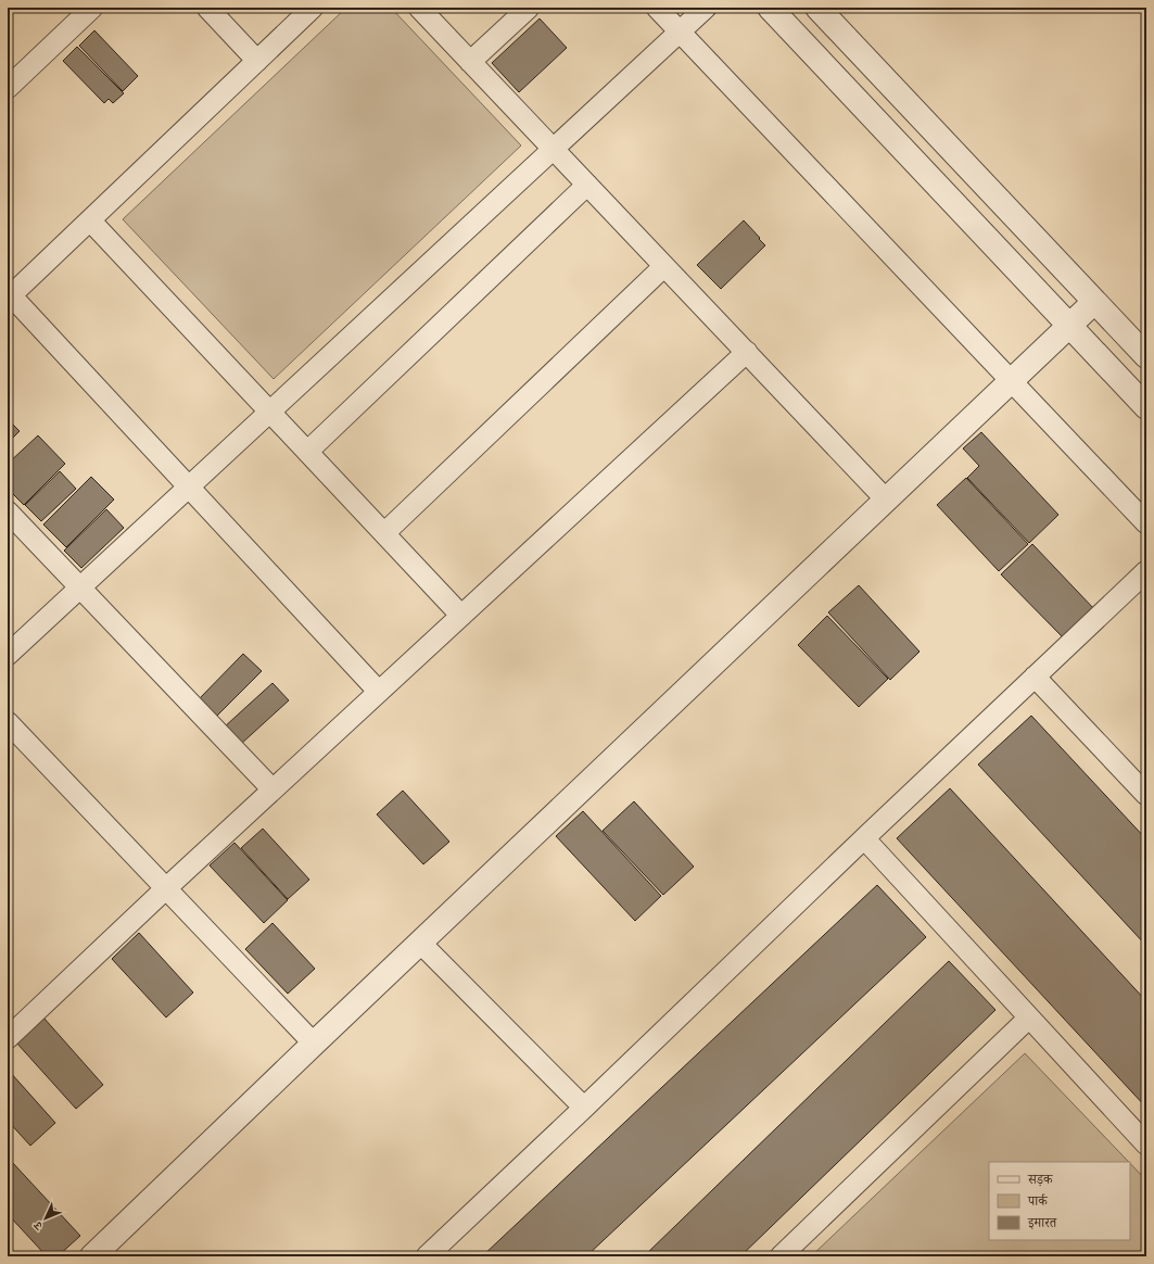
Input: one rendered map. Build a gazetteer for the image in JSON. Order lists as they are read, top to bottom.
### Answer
{
  "legend": ["सड़क", "पार्क", "इमारत"],
  "north": "bottom left"
}
